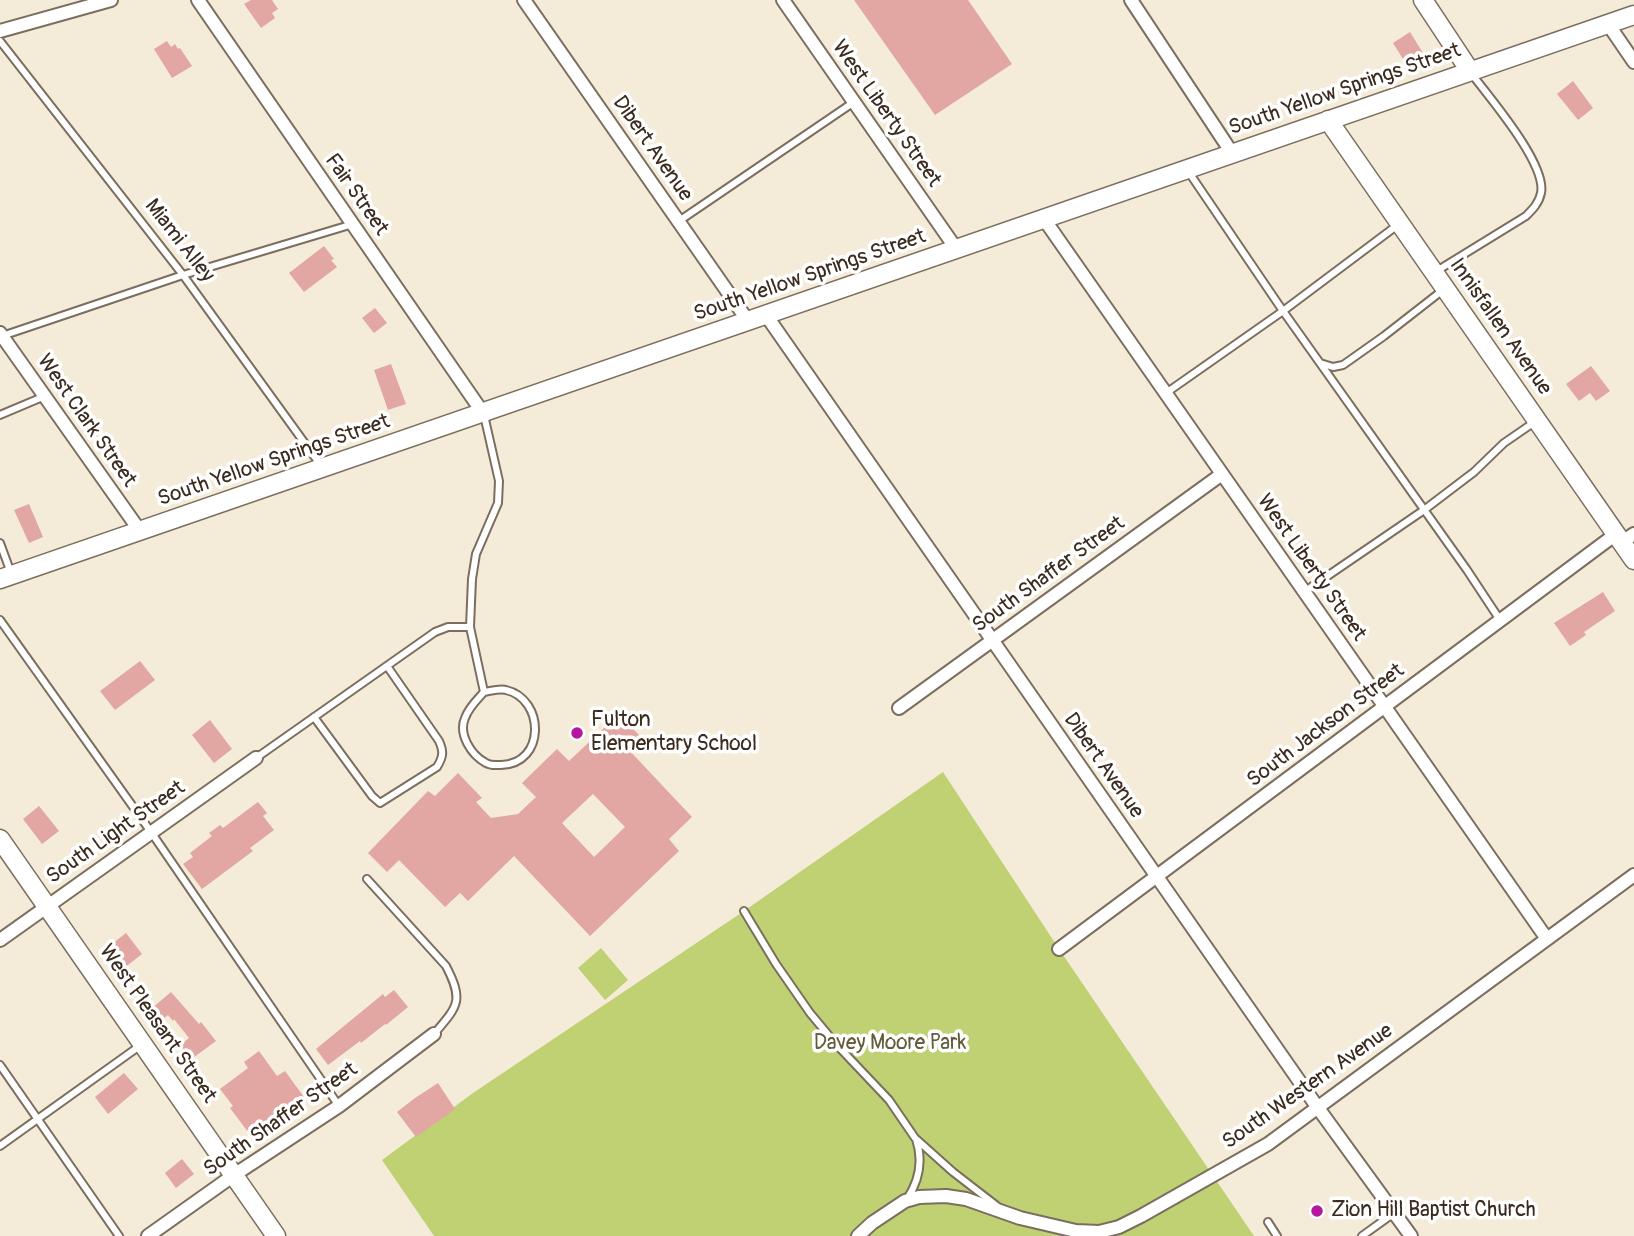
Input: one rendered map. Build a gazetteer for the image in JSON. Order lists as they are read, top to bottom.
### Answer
{
  "streets": {
    "main road": ["South Yellow Springs Street", "Innisfallen Avenue", "West Pleasant Street"],
    "street": [
      "West Liberty Street",
      "Dibert Avenue",
      "Fair Street",
      "West Clark Street",
      "South Shaffer Street",
      "South Jackson Street",
      "South Light Street",
      "South Western Avenue"
    ],
    "lane": ["Miami Alley"]
  },
  "crossings": [
    ["South Yellow Springs Street", "West Liberty Street"],
    ["South Yellow Springs Street", "Dibert Avenue"],
    ["South Yellow Springs Street", "Fair Street"],
    ["South Yellow Springs Street", "Miami Alley"],
    ["South Yellow Springs Street", "Innisfallen Avenue"],
    ["South Yellow Springs Street", "West Clark Street"],
    ["West Liberty Street", "South Shaffer Street"],
    ["West Liberty Street", "South Jackson Street"],
    ["West Liberty Street", "South Western Avenue"],
    ["Dibert Avenue", "South Shaffer Street"],
    ["Dibert Avenue", "South Jackson Street"],
    ["Dibert Avenue", "South Western Avenue"],
    ["Innisfallen Avenue", "South Jackson Street"],
    ["South Shaffer Street", "West Pleasant Street"],
    ["South Light Street", "West Pleasant Street"]
  ],
  "parks": ["Davey Moore Park"],
  "places": ["Fulton Elementary School", "Zion Hill Baptist Church"]
}
